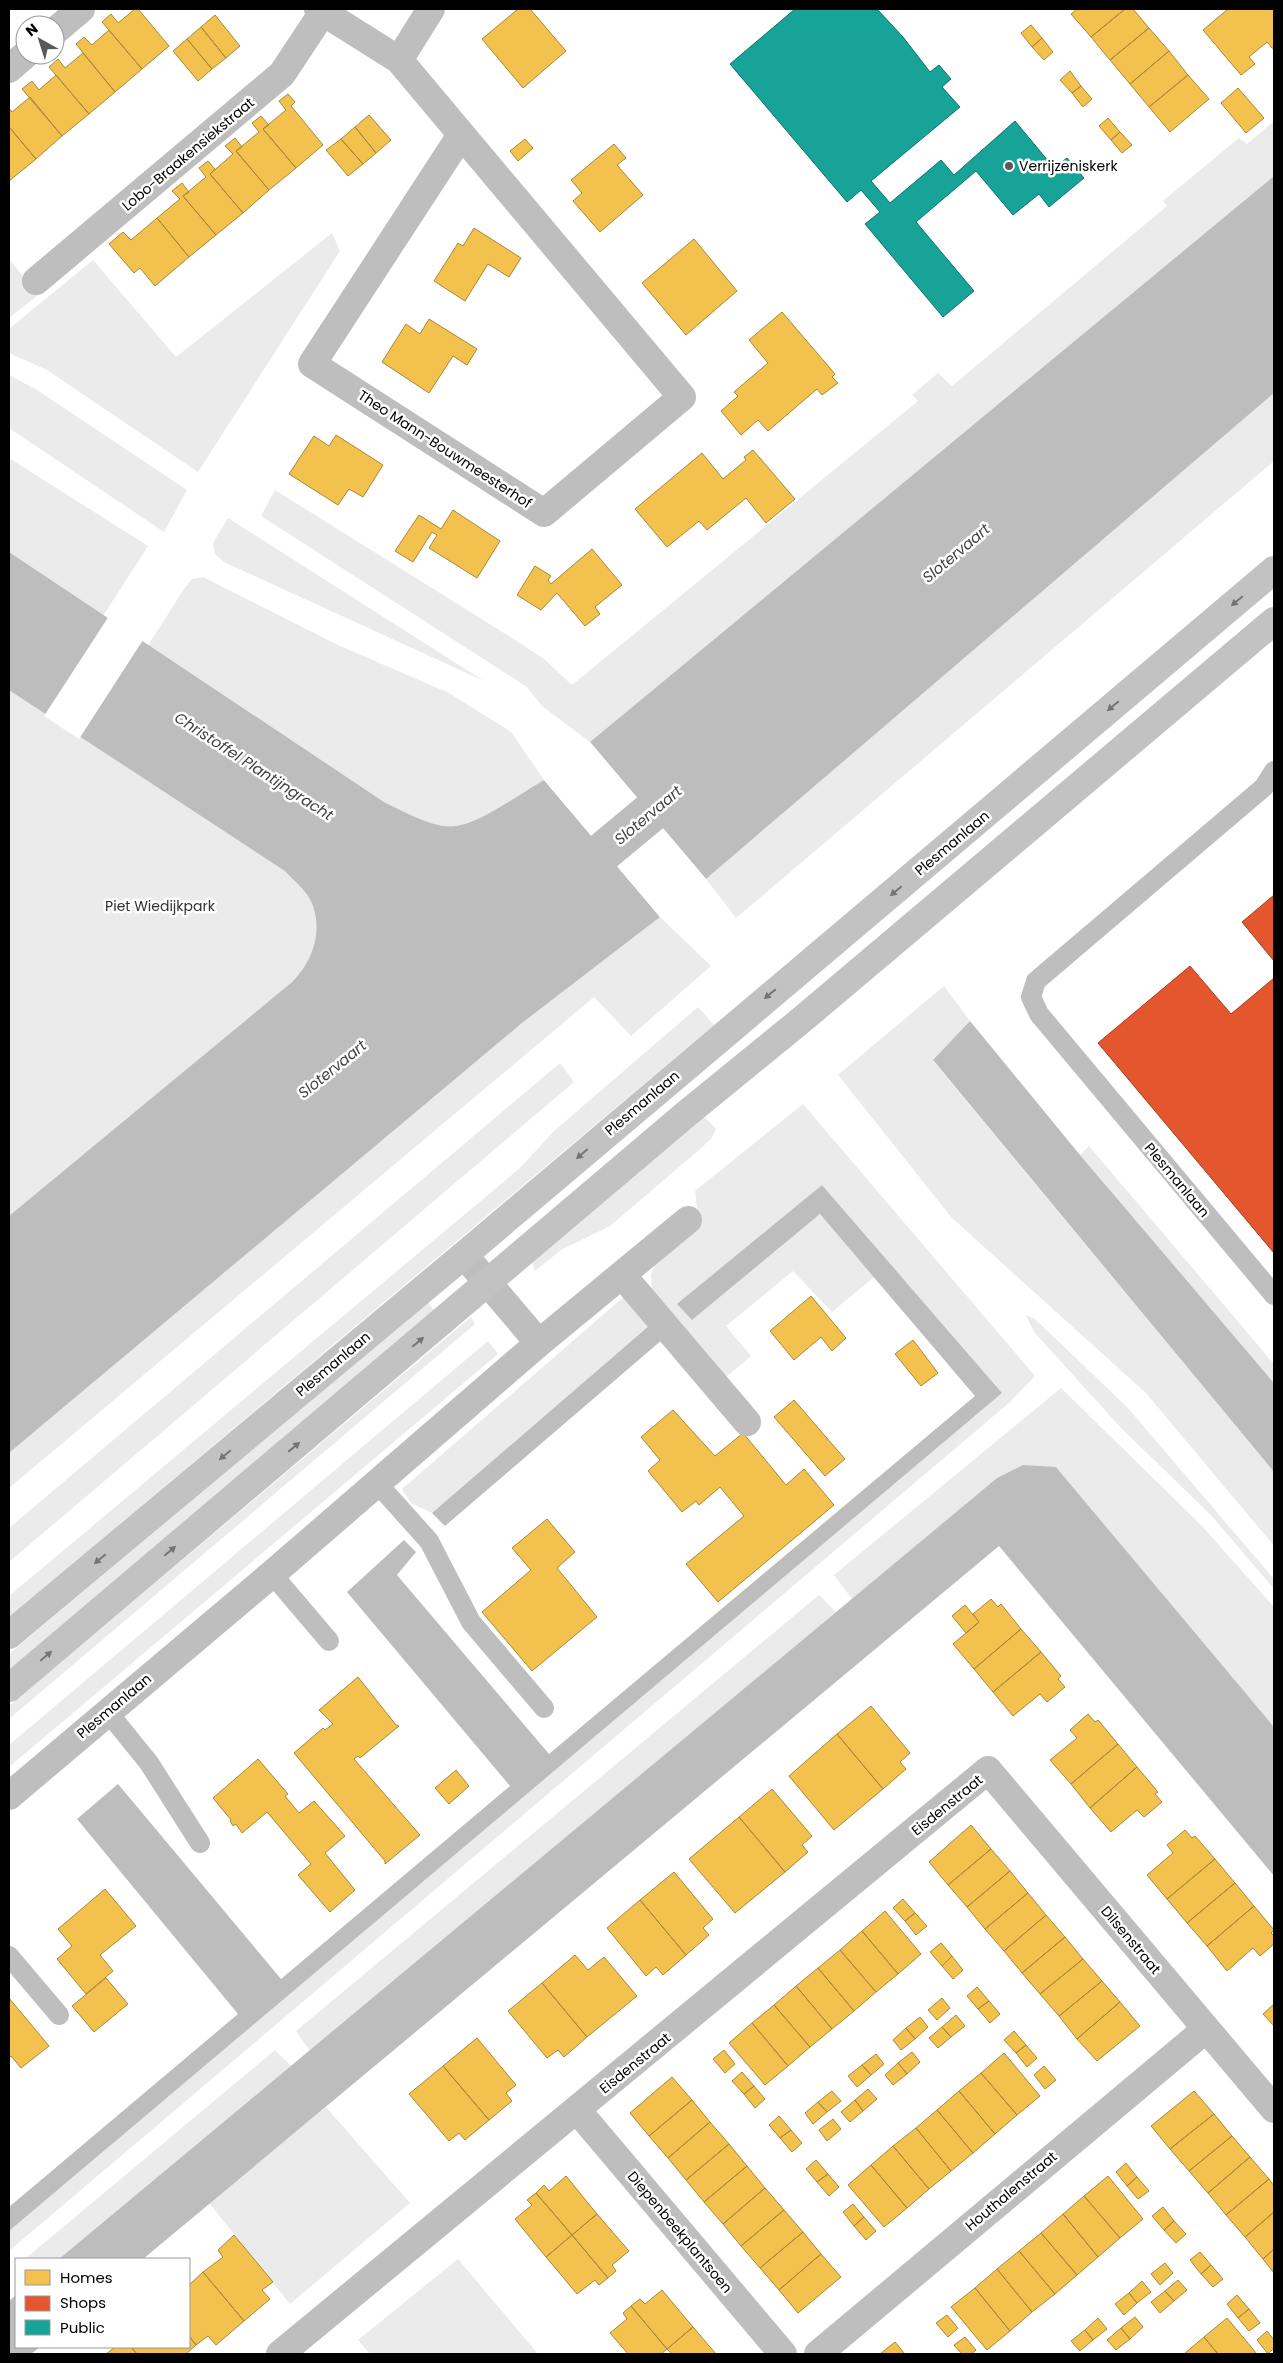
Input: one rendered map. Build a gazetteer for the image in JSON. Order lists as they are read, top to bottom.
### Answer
{
  "streets": {
    "main road": ["Plesmanlaan"],
    "street": [
      "Lobo-Braakensiekstraat",
      "Theo Mann-Bouwmeesterhof",
      "Eisdenstraat",
      "Dilsenstraat",
      "Houthalenstraat",
      "Diepenbeekplantsoen"
    ]
  },
  "crossings": [
    ["Lobo-Braakensiekstraat", "Theo Mann-Bouwmeesterhof"],
    ["Eisdenstraat", "Dilsenstraat"],
    ["Eisdenstraat", "Diepenbeekplantsoen"],
    ["Dilsenstraat", "Houthalenstraat"]
  ],
  "water": ["Slotervaart", "Christoffel Plantijngracht"],
  "parks": ["Piet Wiedijkpark"],
  "places": ["Verrijzeniskerk"],
  "legend": ["Homes", "Shops", "Public"],
  "north": "top left"
}
